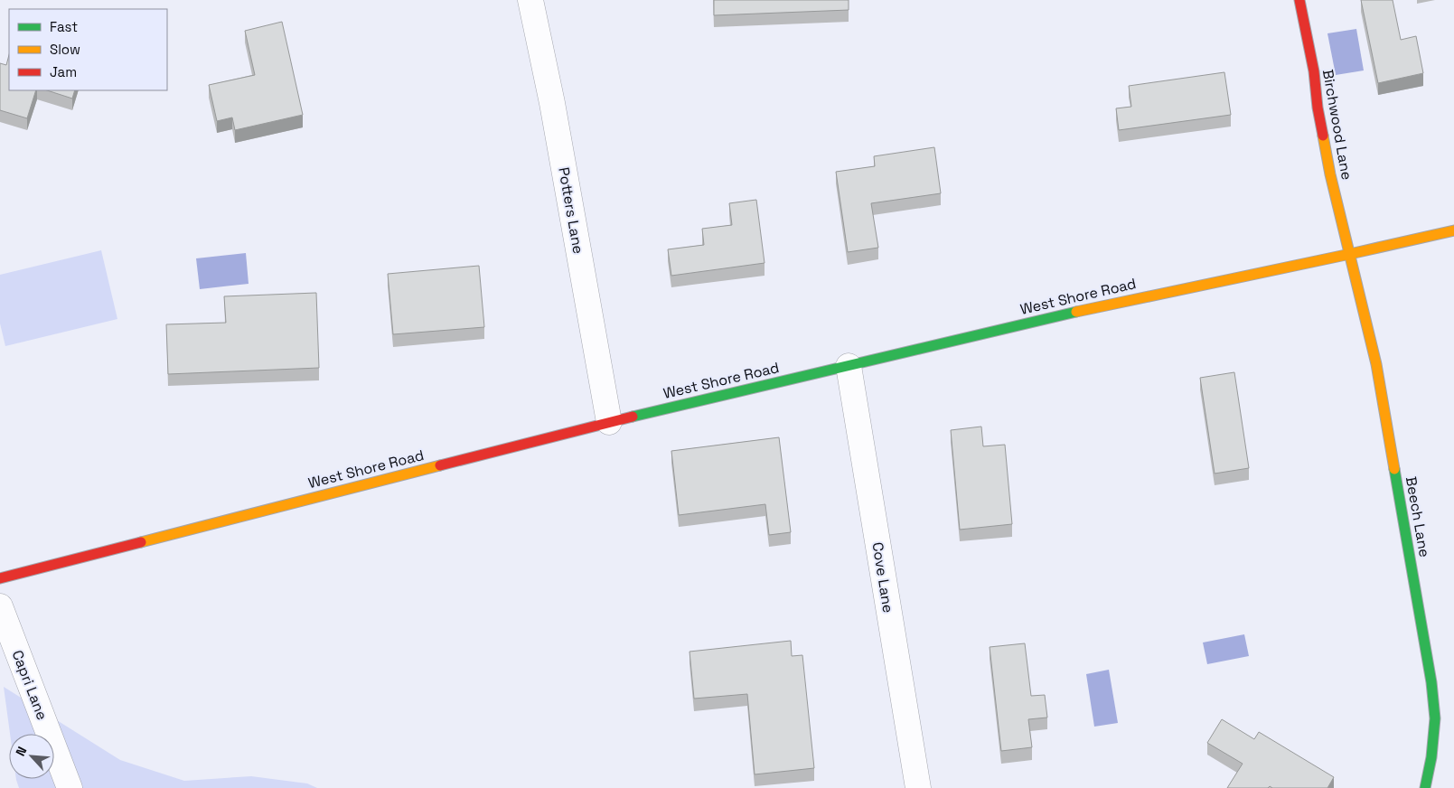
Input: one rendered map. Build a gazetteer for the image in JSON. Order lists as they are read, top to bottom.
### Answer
{
  "streets": {
    "main road": ["Birchwood Lane", "West Shore Road", "Beech Lane"],
    "street": ["Potters Lane", "Cove Lane", "Capri Lane"]
  },
  "crossings": [
    ["Birchwood Lane", "West Shore Road"],
    ["Birchwood Lane", "Beech Lane"],
    ["Potters Lane", "West Shore Road"],
    ["West Shore Road", "Beech Lane"],
    ["West Shore Road", "Cove Lane"]
  ],
  "legend": ["Fast", "Slow", "Jam"],
  "north": "top left"
}
